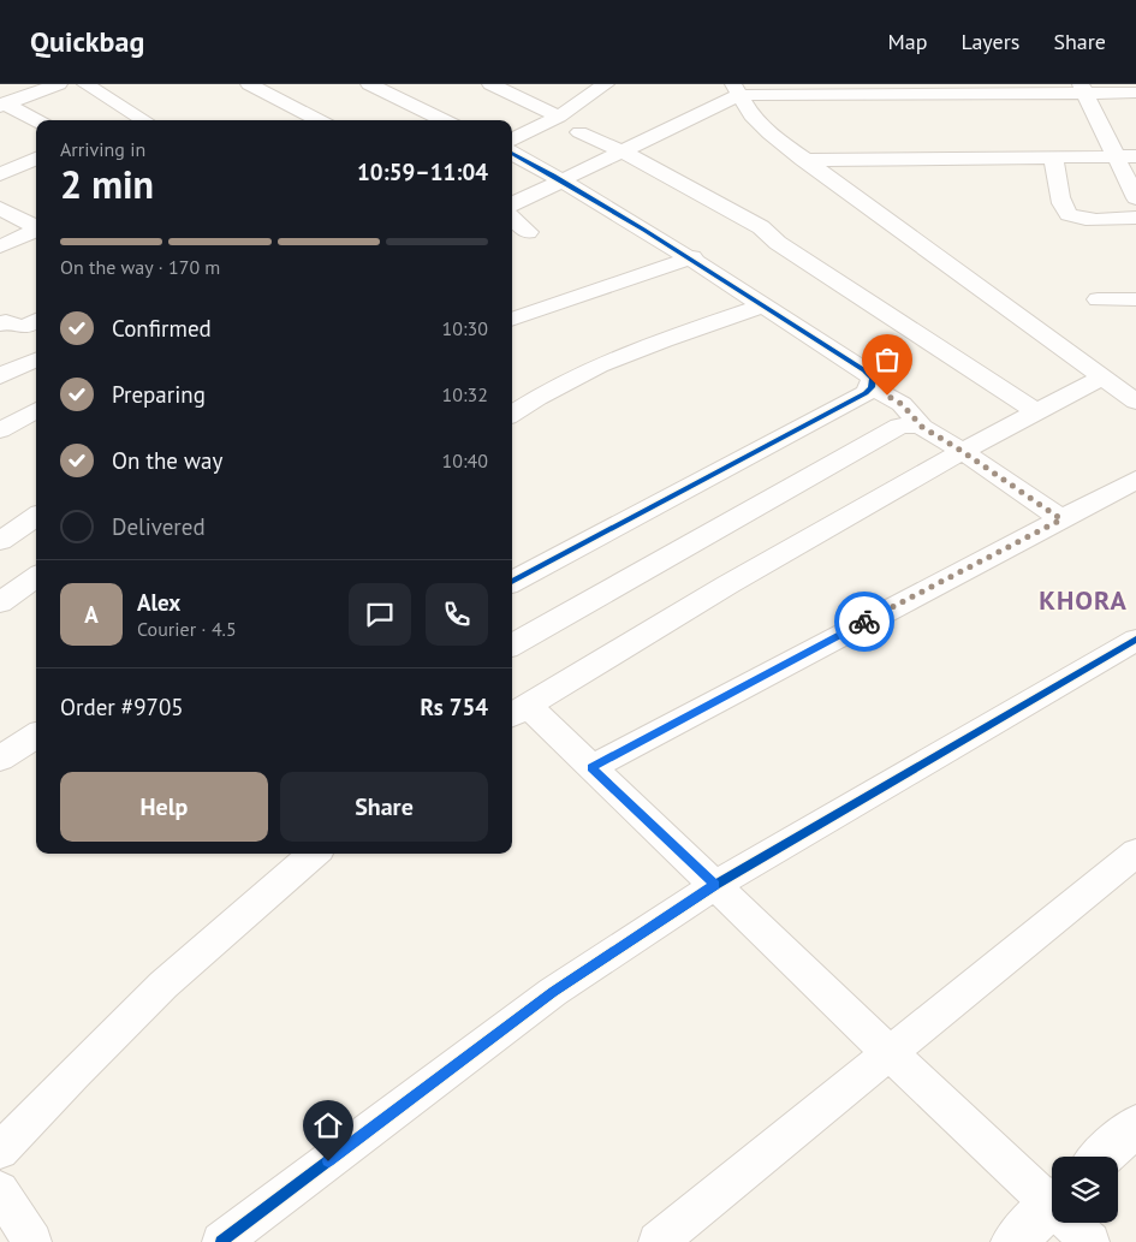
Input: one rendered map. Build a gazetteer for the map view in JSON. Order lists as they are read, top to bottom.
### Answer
{
  "districts": ["KHORA"],
  "page": {
    "header": "Quickbag",
    "nav": ["Map", "Layers", "Share"],
    "heading": ["2 min", "Arriving in", "10:59–11:04"],
    "panel": [
      "Alex",
      "Courier · 4.5",
      "Order #9705",
      "Rs 754"
    ],
    "bar": "On the way · 170 m",
    "list": [
      ["Confirmed", "10:30"],
      ["Preparing", "10:32"],
      ["On the way", "10:40"],
      "Delivered"
    ],
    "round": "A",
    "buttons": ["Help", "Share"]
  }
}
